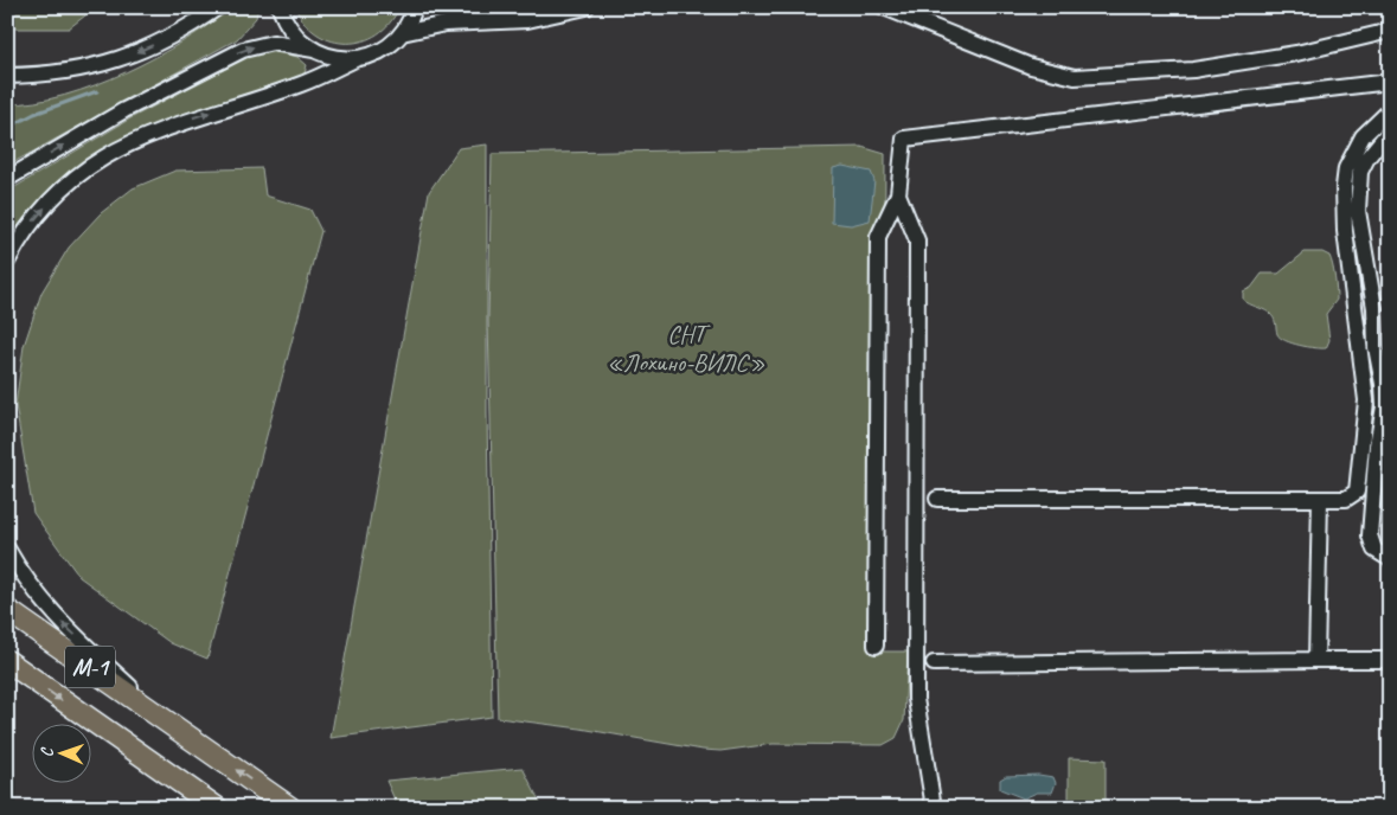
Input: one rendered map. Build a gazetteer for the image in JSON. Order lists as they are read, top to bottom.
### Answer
{
  "streets": {
    "highway": ["М-1"]
  },
  "parks": ["СНТ «Лохино-ВИЛС»"],
  "north": "left"
}
